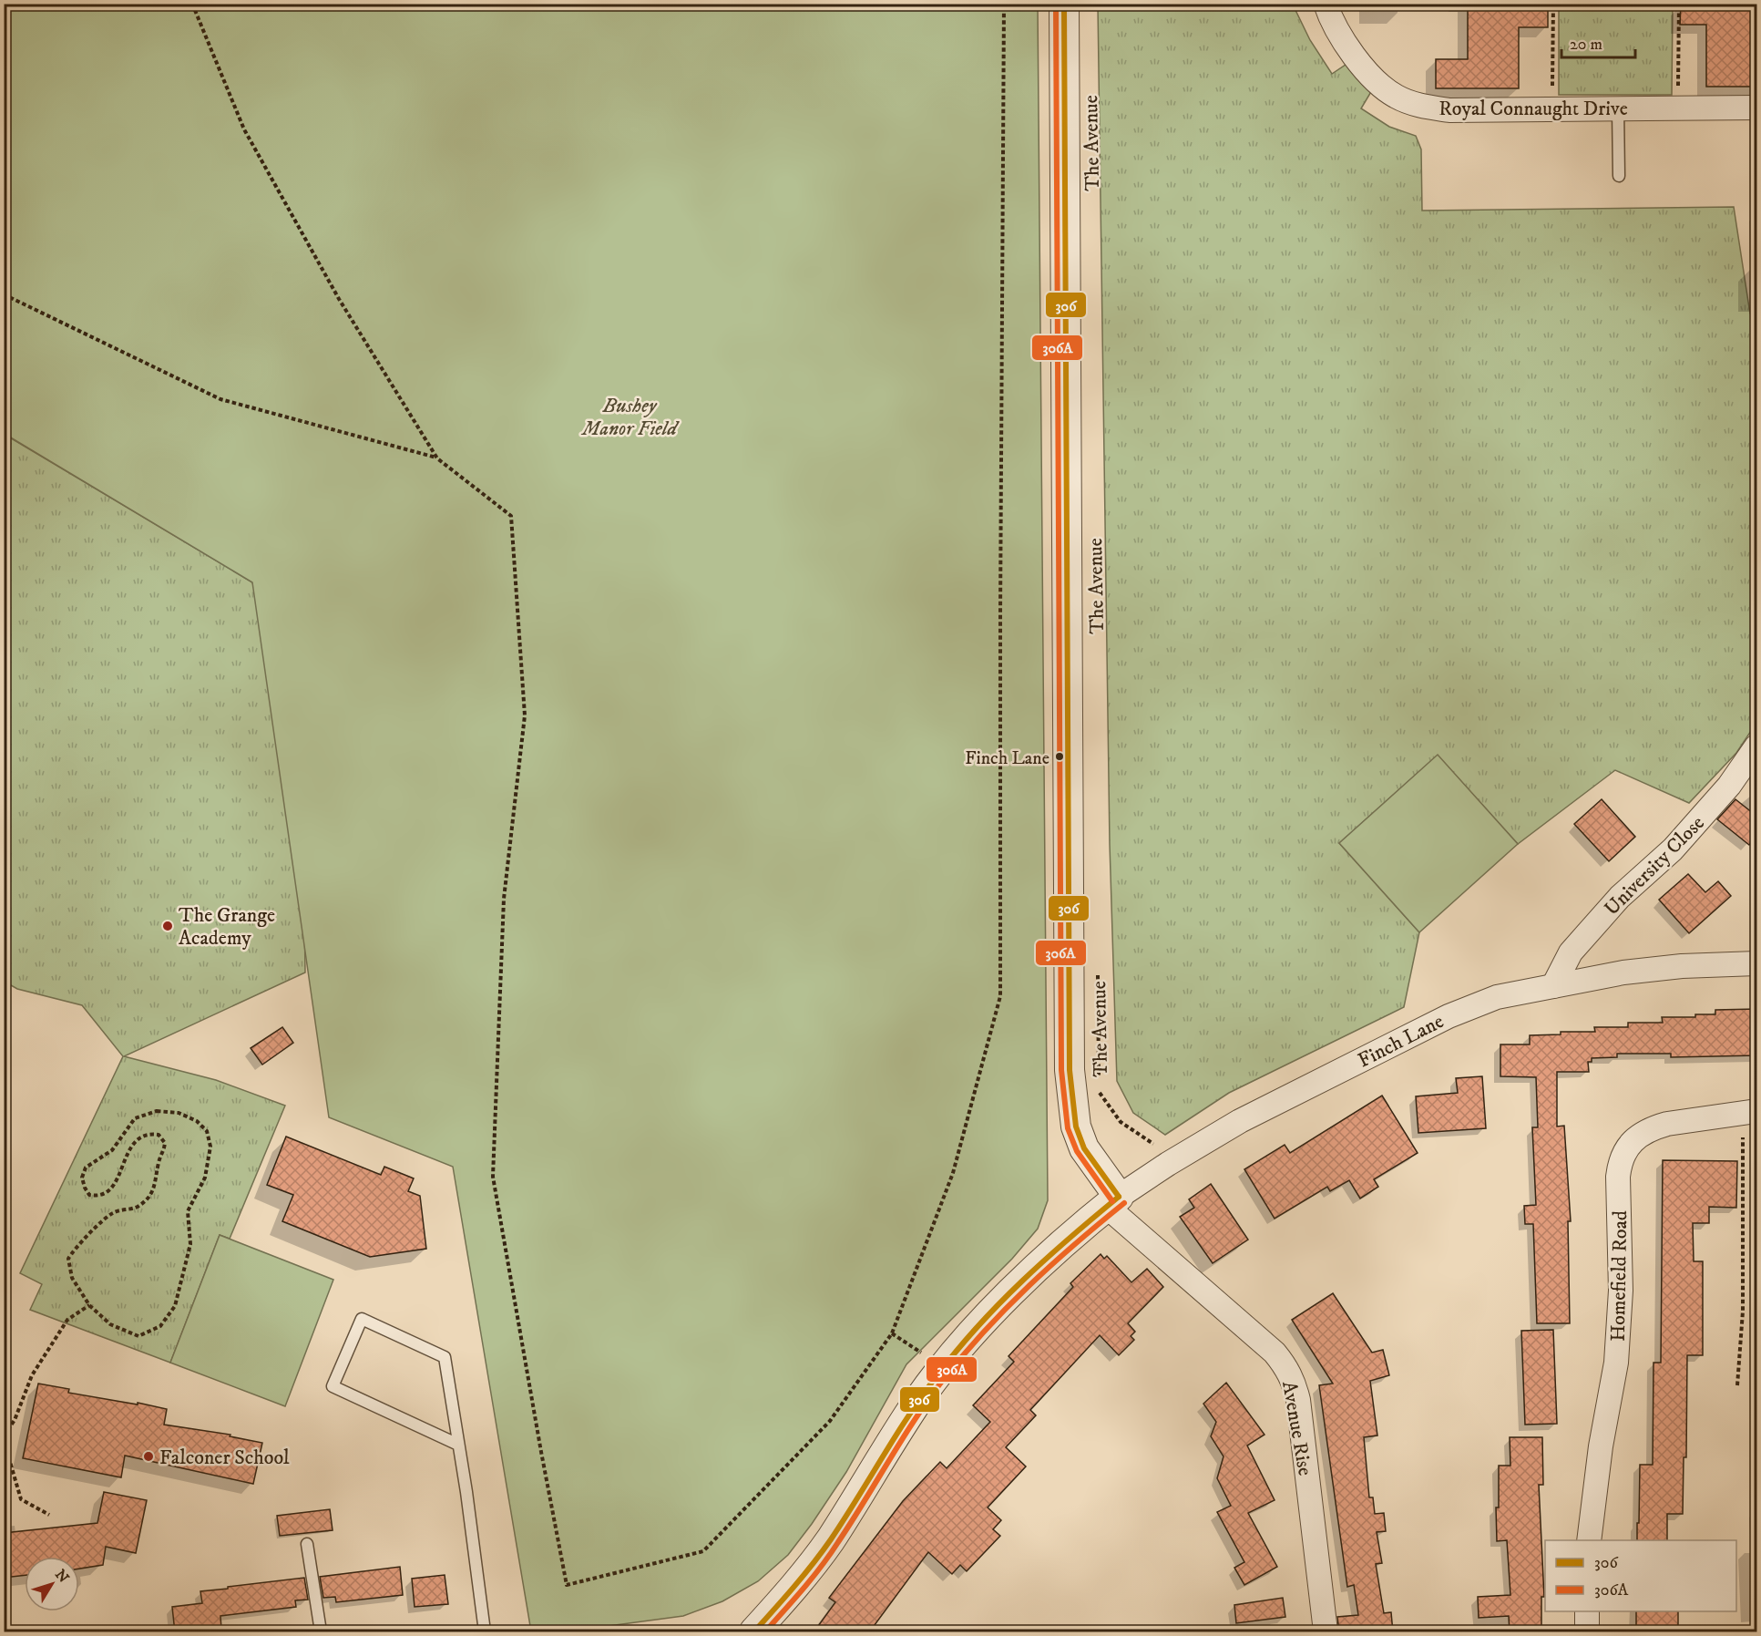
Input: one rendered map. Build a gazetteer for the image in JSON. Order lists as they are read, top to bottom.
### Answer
{
  "streets": {
    "street": [
      "Royal Connaught Drive",
      "The Avenue",
      "University Close",
      "Finch Lane",
      "Homefield Road",
      "Avenue Rise"
    ]
  },
  "crossings": [
    ["The Avenue", "Finch Lane"],
    ["The Avenue", "Avenue Rise"],
    ["University Close", "Finch Lane"],
    ["Finch Lane", "Avenue Rise"]
  ],
  "parks": ["Bushey Manor Field"],
  "places": ["Finch Lane", "The Grange Academy", "Falconer School"],
  "lines": ["transit line 306", "transit line 306A"],
  "legend": ["306", "306A"],
  "scale_bar": "20 m",
  "north": "top right"
}
